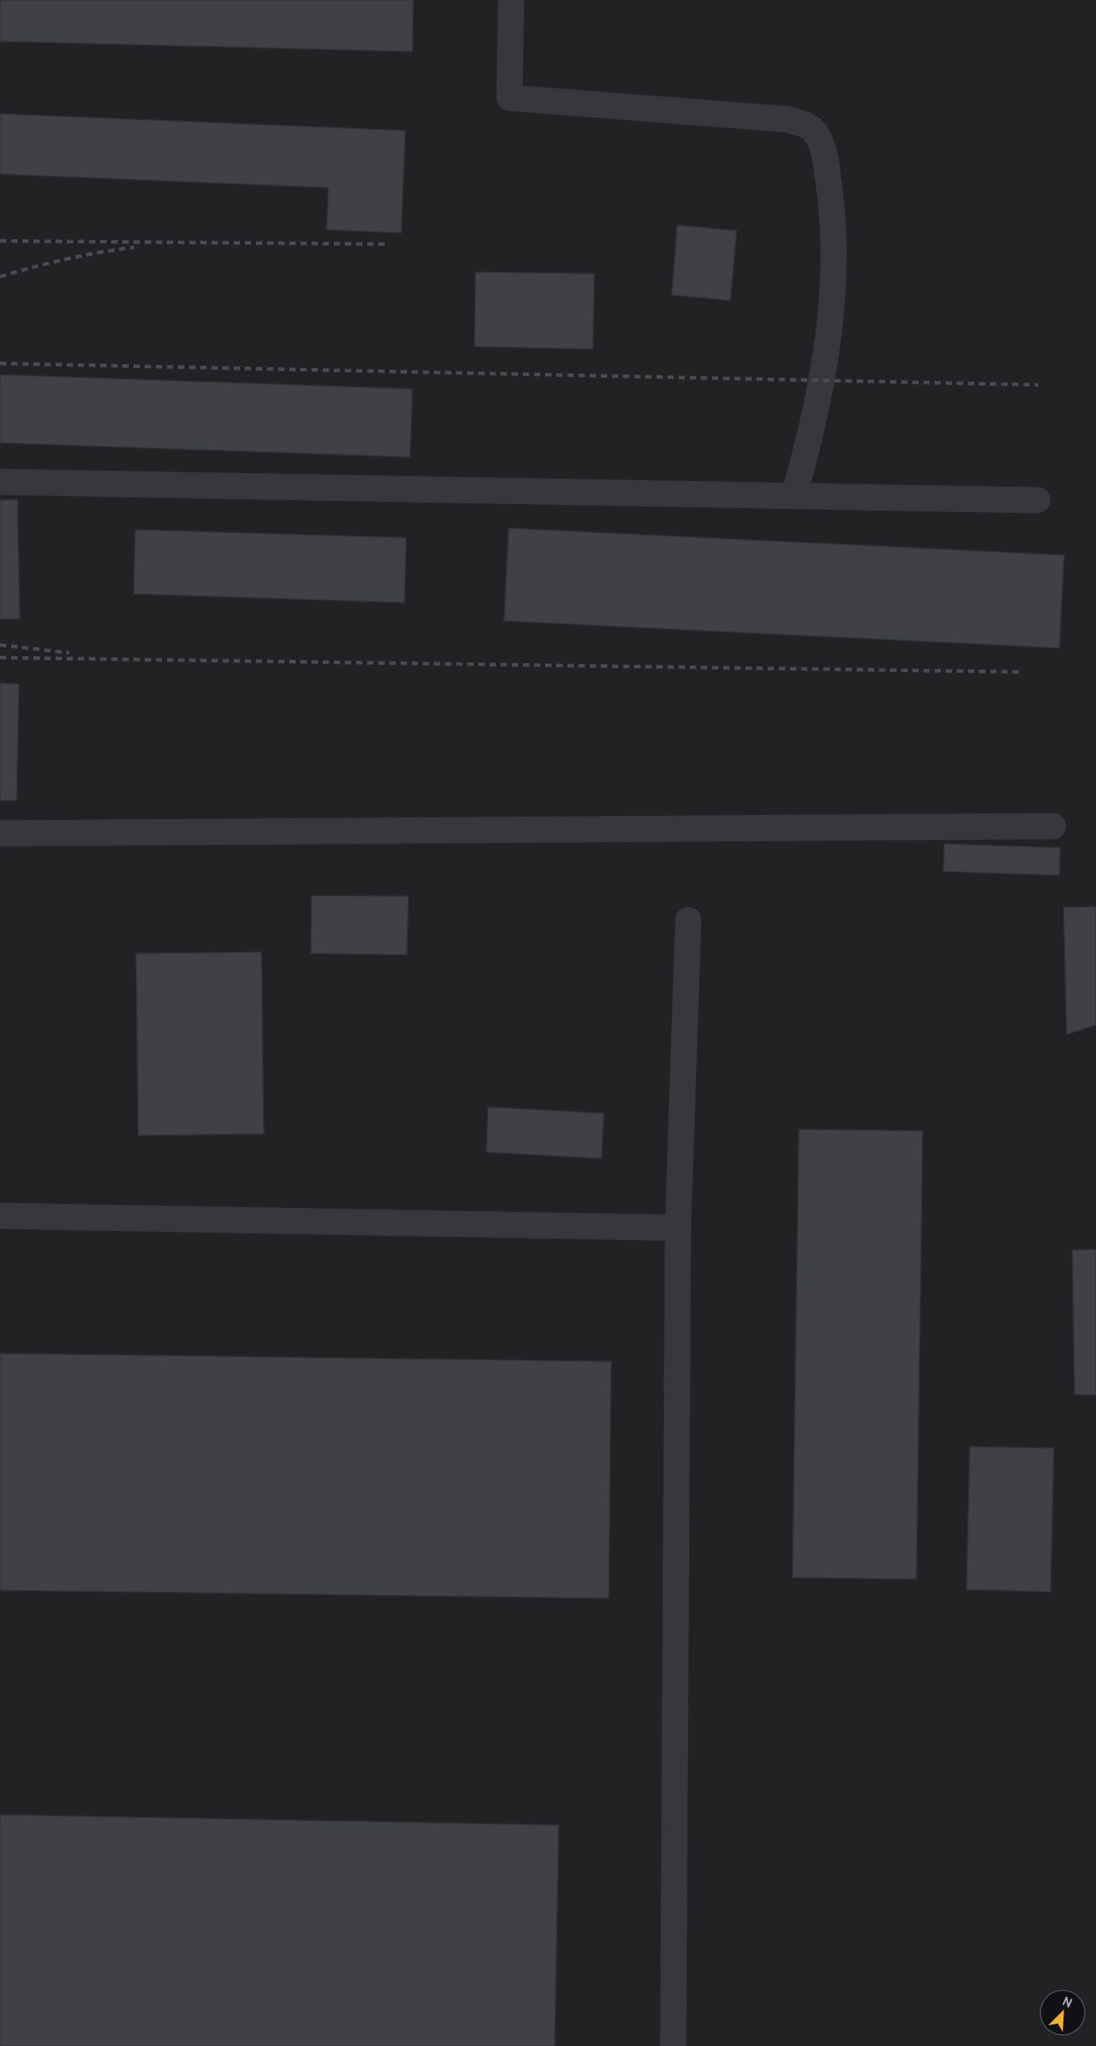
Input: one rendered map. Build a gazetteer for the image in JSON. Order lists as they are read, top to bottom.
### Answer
{
  "north": "top right"
}
